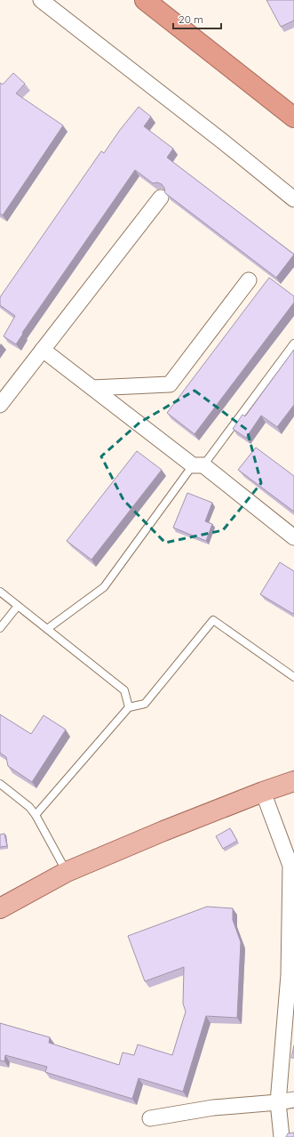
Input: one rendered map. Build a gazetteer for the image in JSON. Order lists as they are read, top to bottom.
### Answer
{
  "scale_bar": "20 m"
}
